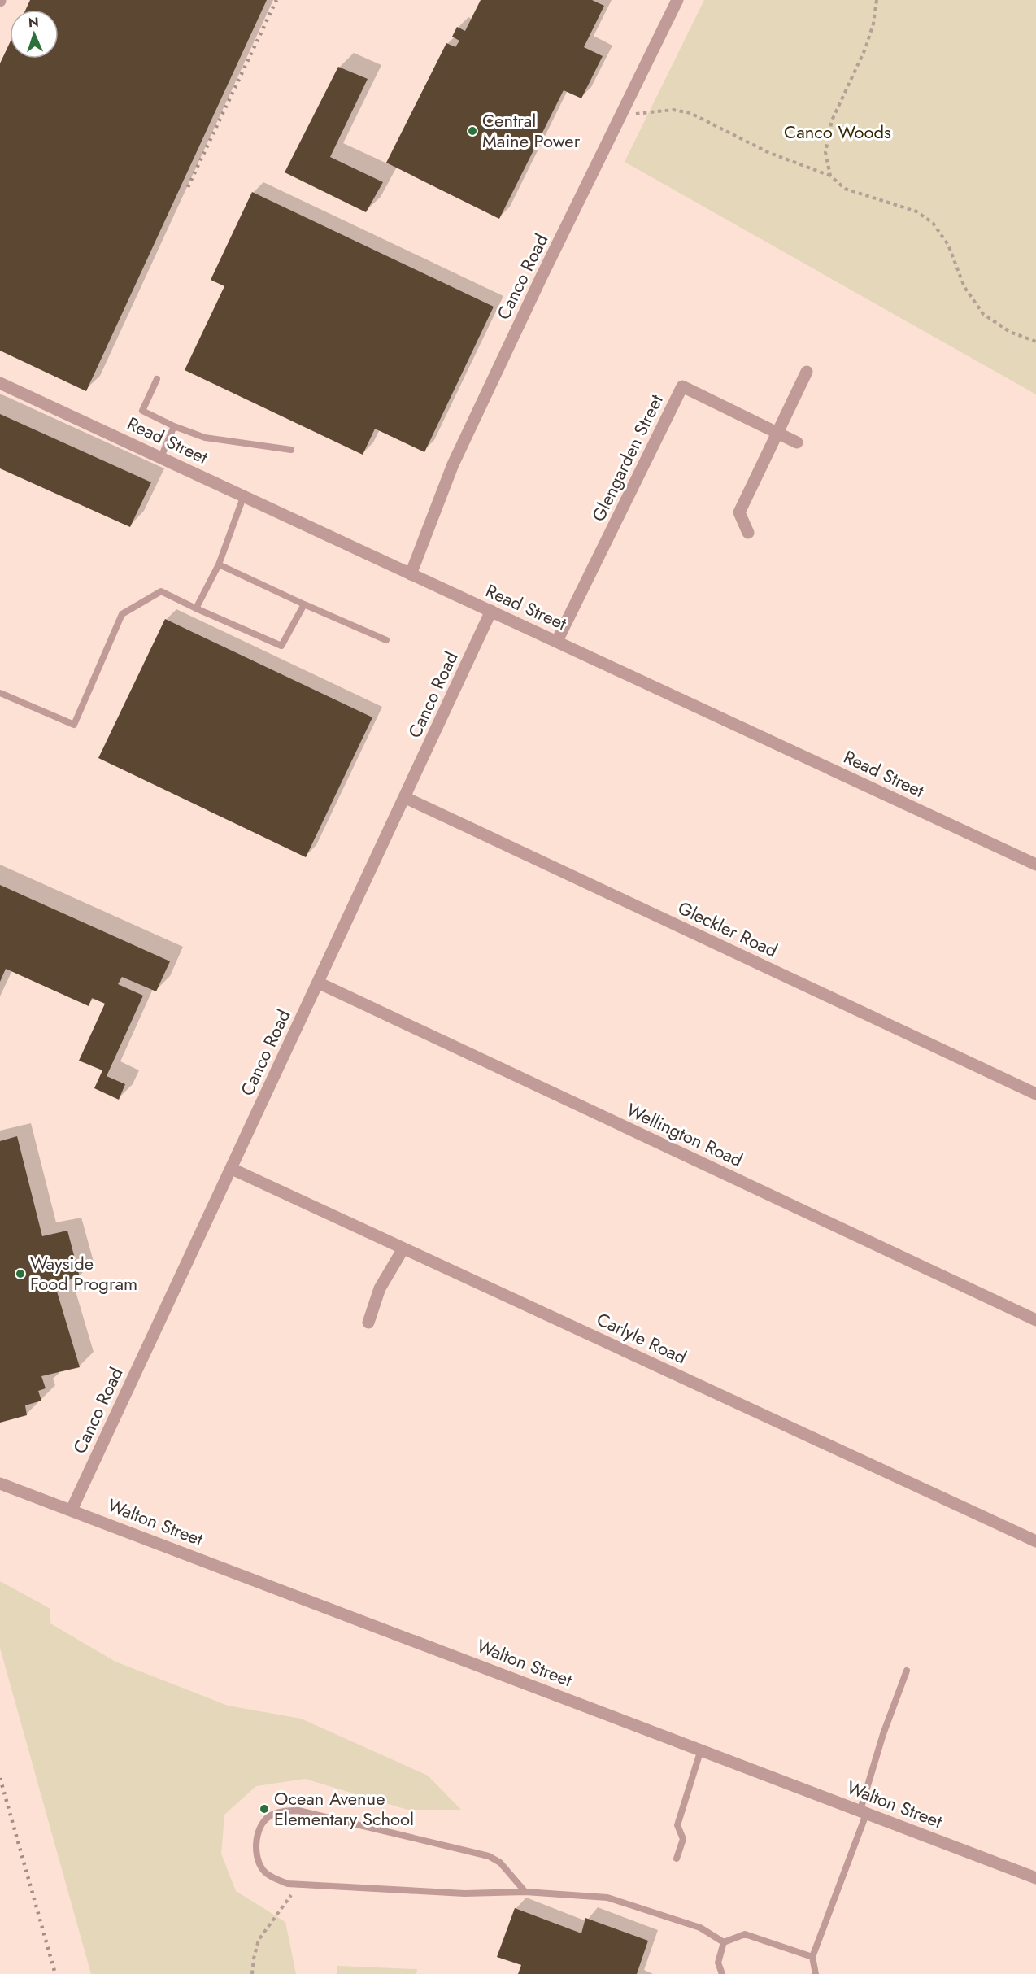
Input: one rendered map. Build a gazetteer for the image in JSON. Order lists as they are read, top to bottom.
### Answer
{
  "streets": {
    "street": [
      "Canco Road",
      "Read Street",
      "Glengarden Street",
      "Gleckler Road",
      "Wellington Road",
      "Carlyle Road",
      "Walton Street"
    ]
  },
  "crossings": [
    ["Canco Road", "Read Street"],
    ["Canco Road", "Gleckler Road"],
    ["Canco Road", "Wellington Road"],
    ["Canco Road", "Carlyle Road"],
    ["Canco Road", "Walton Street"],
    ["Read Street", "Glengarden Street"]
  ],
  "parks": ["Canco Woods"],
  "places": ["Central Maine Power", "Wayside Food Program", "Ocean Avenue Elementary School"],
  "north": "top"
}
